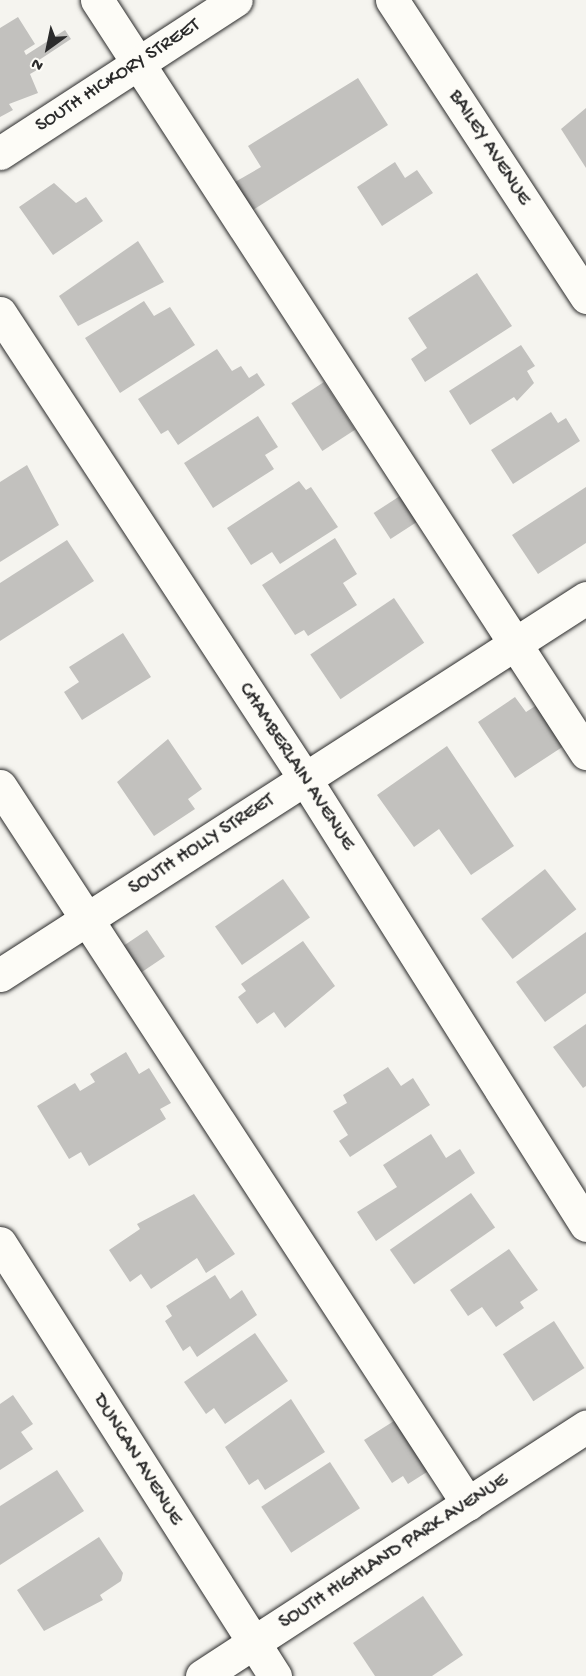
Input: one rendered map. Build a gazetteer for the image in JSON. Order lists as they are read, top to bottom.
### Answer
{
  "streets": {
    "street": [
      "SOUTH HICKORY STREET",
      "BAILEY AVENUE",
      "CHAMBERLAIN AVENUE",
      "SOUTH HOLLY STREET",
      "DUNCAN AVENUE",
      "SOUTH HIGHLAND PARK AVENUE"
    ]
  },
  "crossings": [
    ["CHAMBERLAIN AVENUE", "SOUTH HOLLY STREET"],
    ["DUNCAN AVENUE", "SOUTH HIGHLAND PARK AVENUE"]
  ],
  "north": "bottom left"
}
